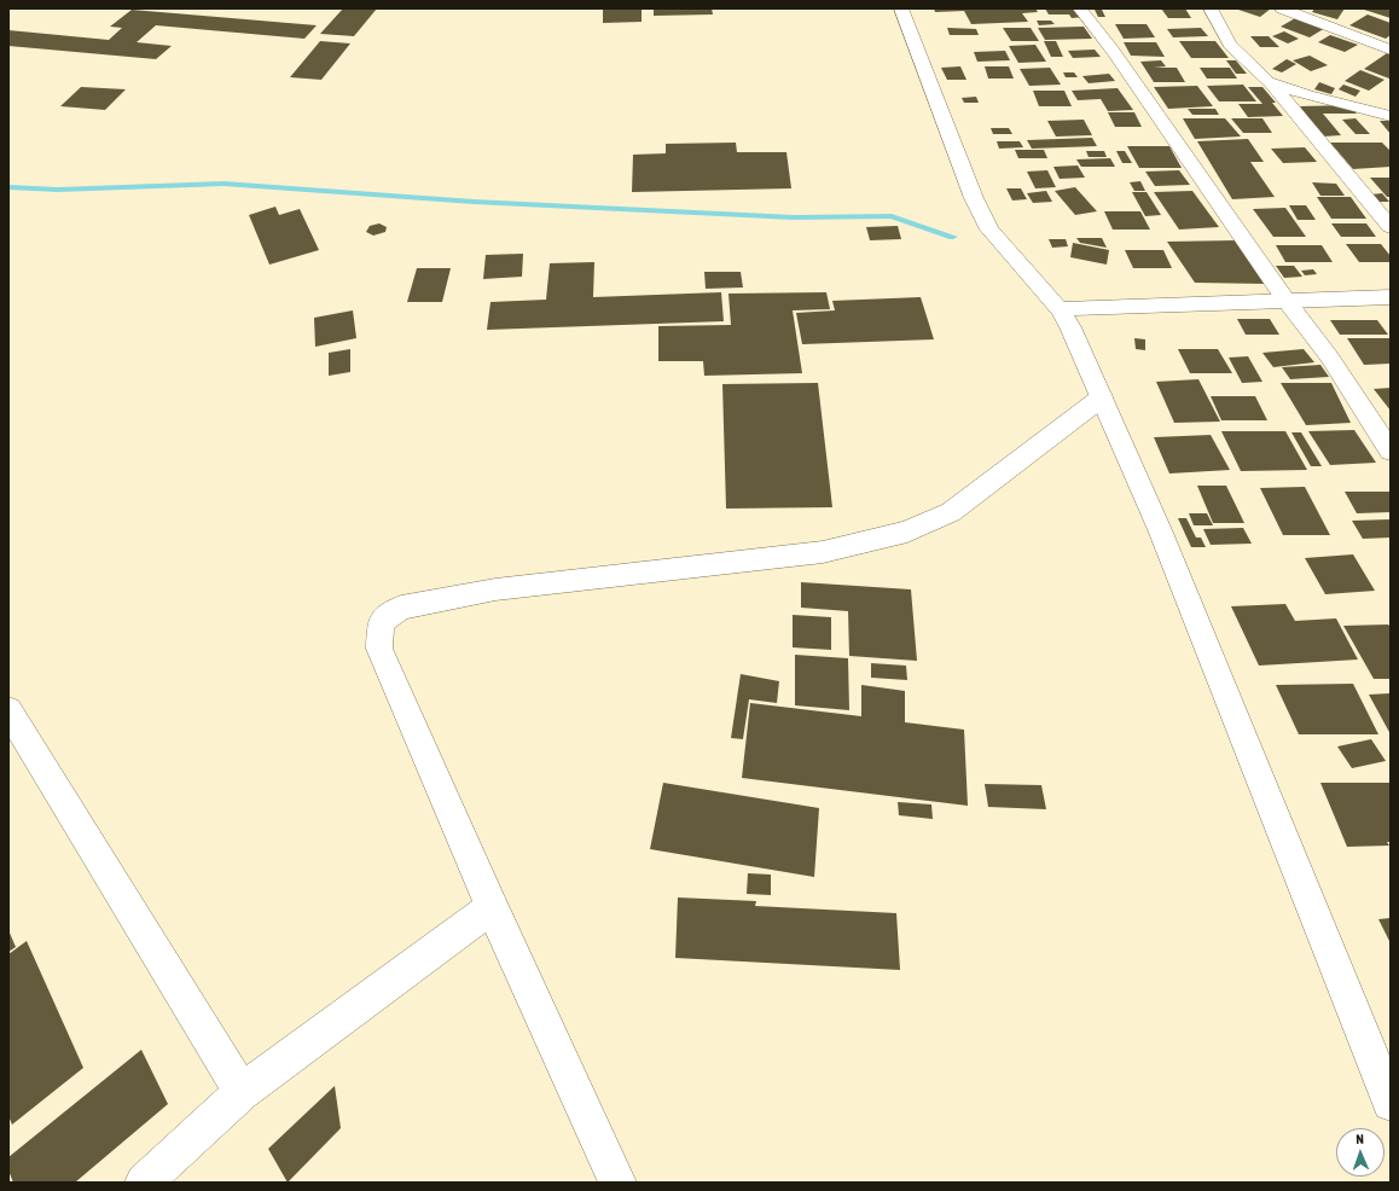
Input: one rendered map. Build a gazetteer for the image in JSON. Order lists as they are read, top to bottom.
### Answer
{
  "north": "top"
}
